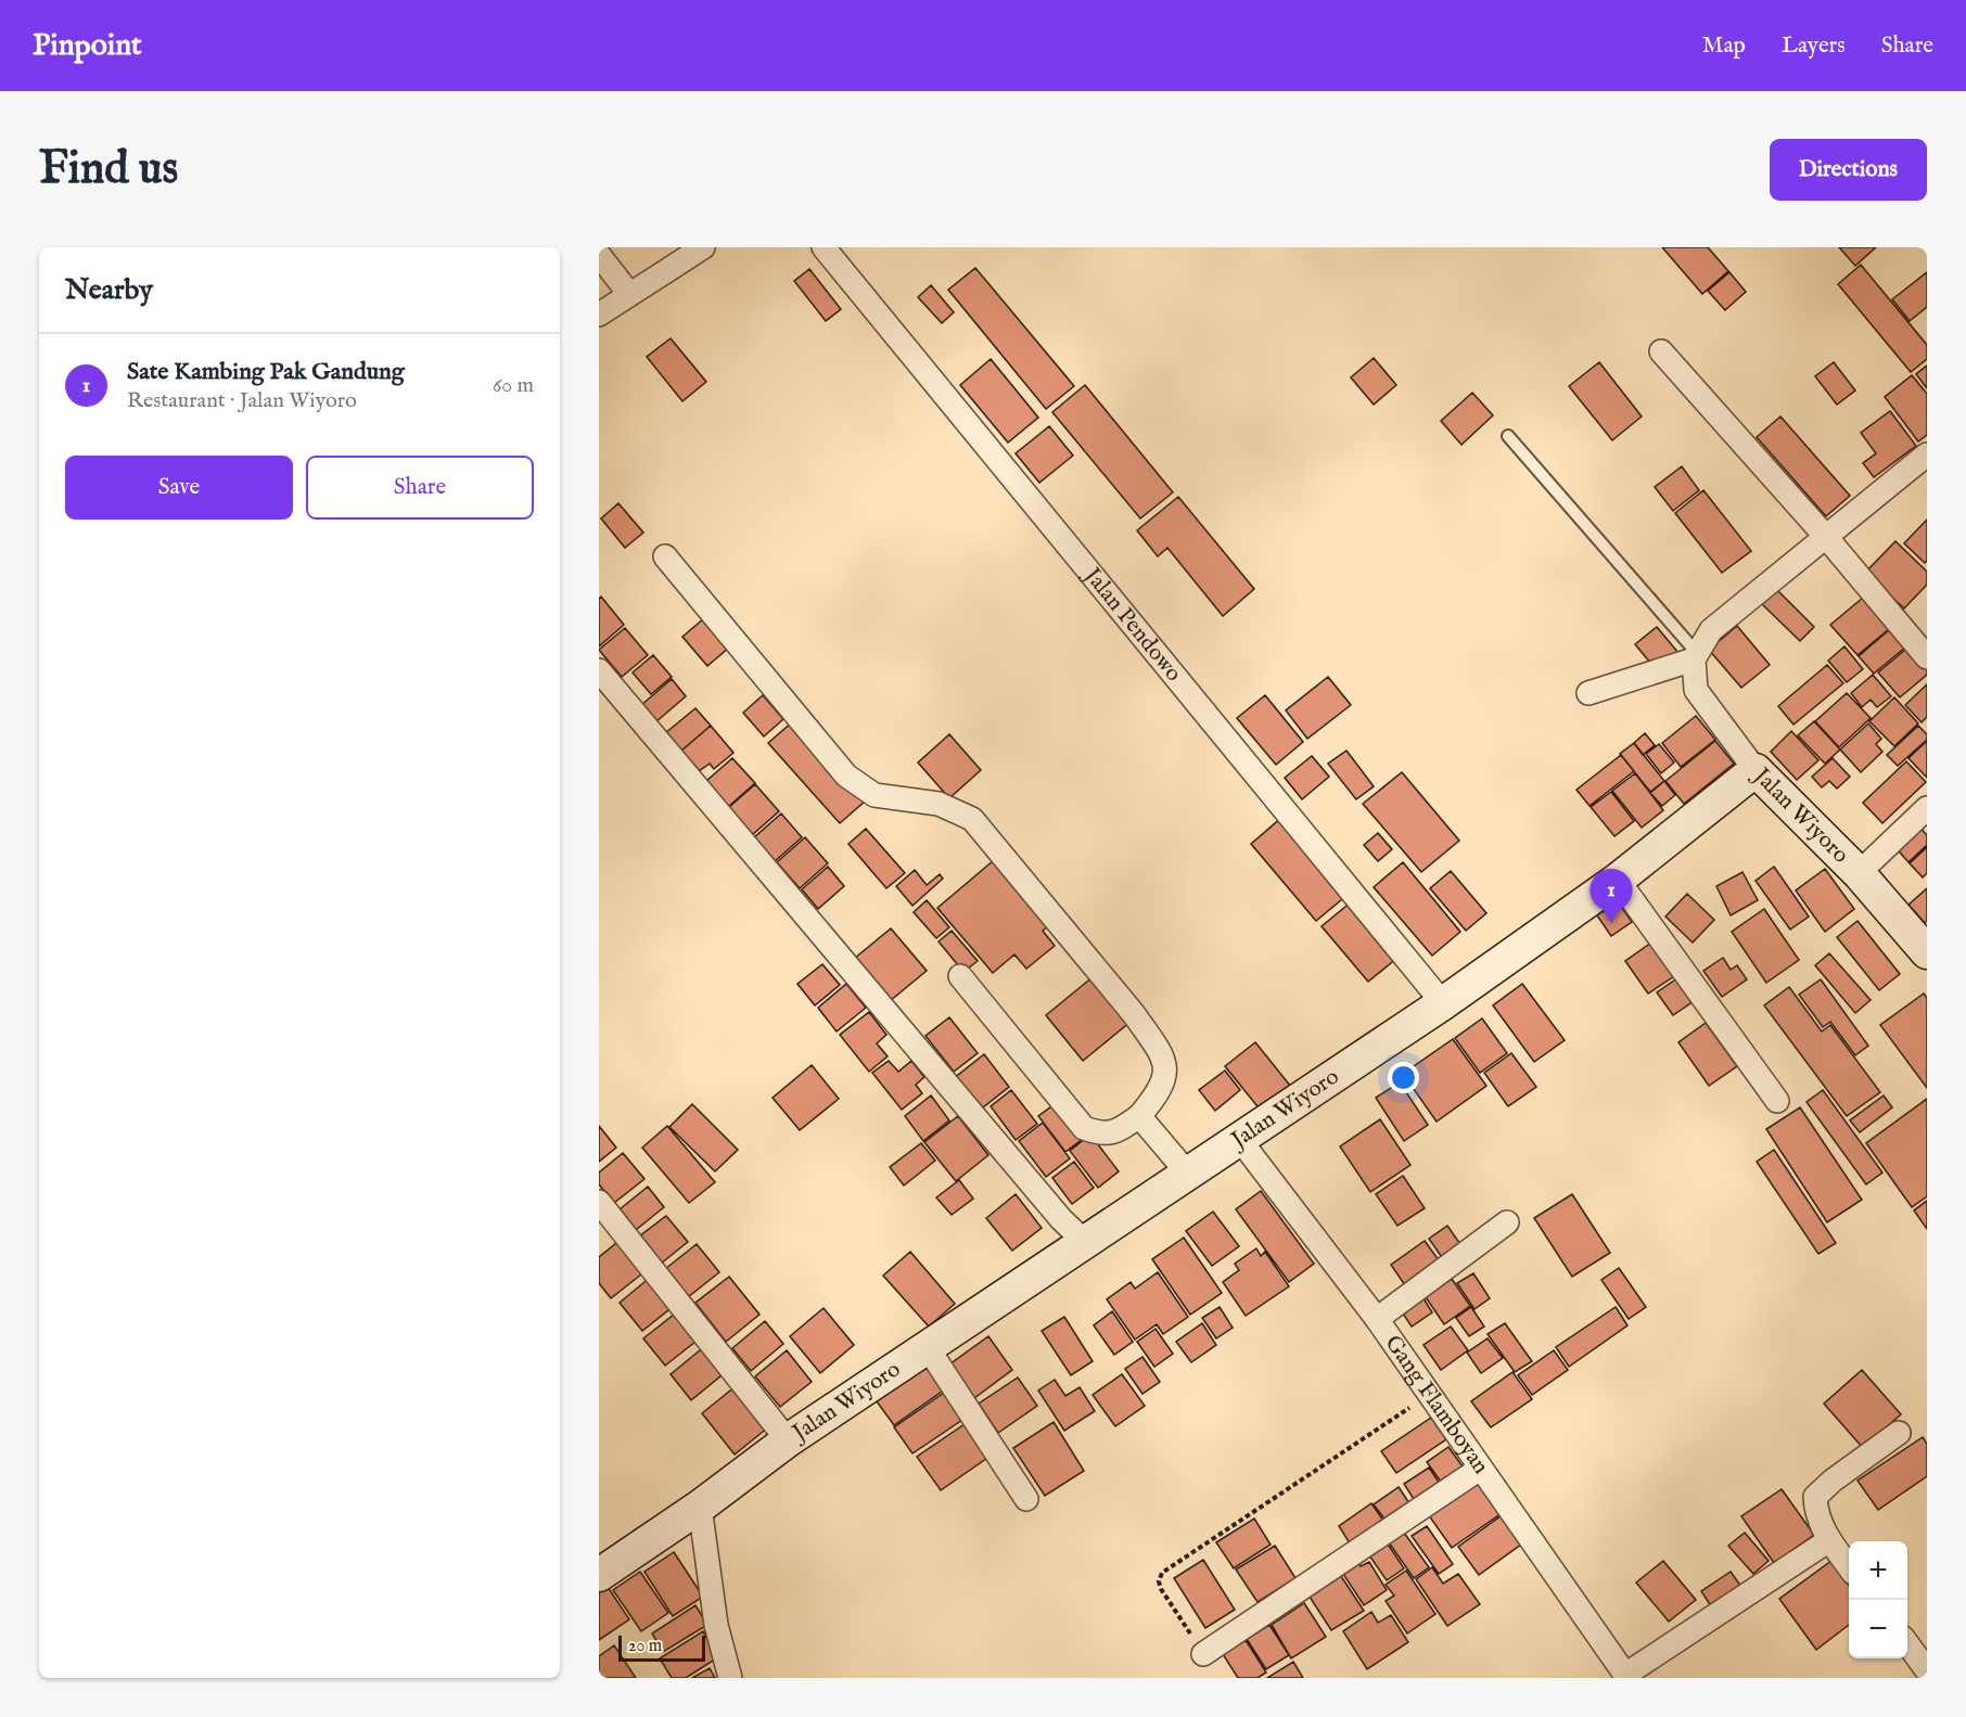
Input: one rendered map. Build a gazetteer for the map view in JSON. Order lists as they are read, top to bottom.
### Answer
{
  "streets": {
    "street": ["Jalan Pendowo", "Jalan Wiyoro", "Gang Flamboyan"]
  },
  "crossings": [
    ["Jalan Pendowo", "Jalan Wiyoro"],
    ["Jalan Wiyoro", "Gang Flamboyan"]
  ],
  "scale_bar": "20 m",
  "page": {
    "header": "Pinpoint",
    "nav": ["Map", "Layers", "Share"],
    "buttons": [
      "Directions",
      ["Save", "Share"]
    ],
    "title": "Find us",
    "heading": "Nearby",
    "list": [
      {
        "mark": "1",
        "name": "Sate Kambing Pak Gandung",
        "note": "Restaurant · Jalan Wiyoro",
        "value": "60 m"
      }
    ],
    "pins": "1",
    "map_buttons": ["+", "−"],
    "scale": "20 m"
  }
}
